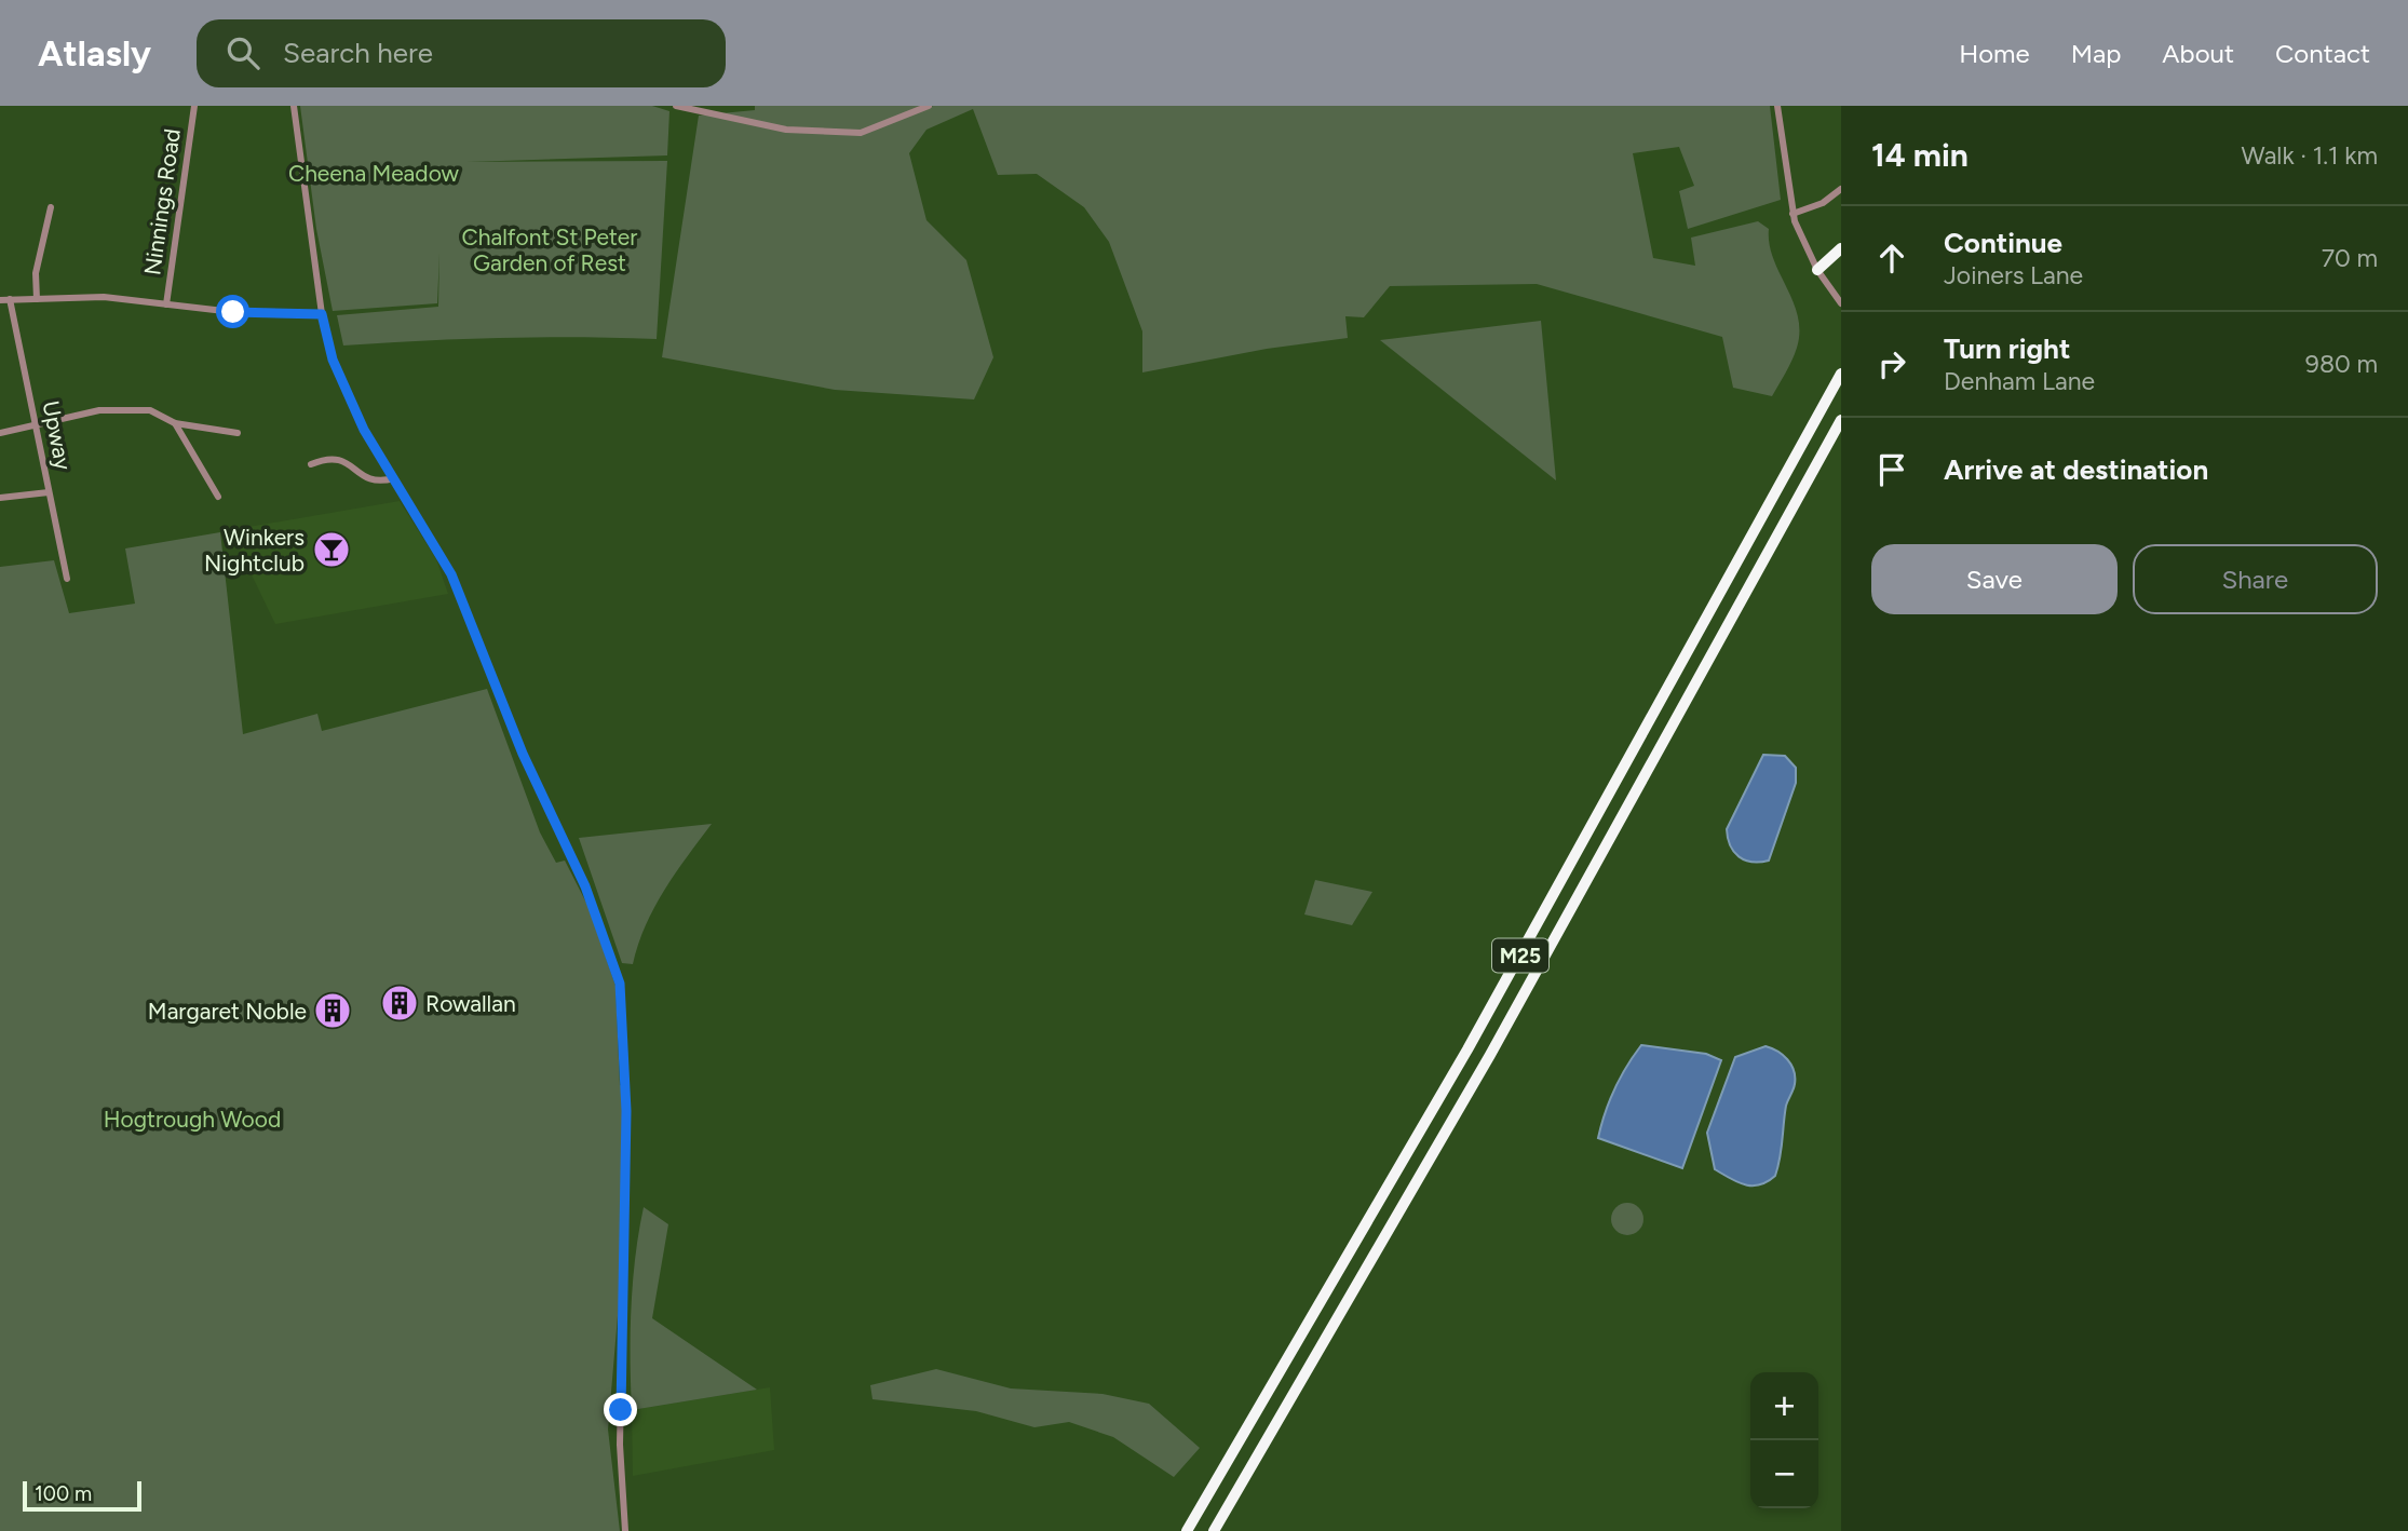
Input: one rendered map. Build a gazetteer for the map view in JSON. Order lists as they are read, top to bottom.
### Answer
{
  "streets": {
    "highway": ["M25"],
    "street": ["Ninnings Road", "Upway"]
  },
  "parks": ["Cheena Meadow", "Chalfont St Peter Garden of Rest", "Hogtrough Wood"],
  "places": {
    "bar": ["Winkers Nightclub"],
    "building": ["Rowallan", "Margaret Noble"]
  },
  "scale_bar": "100 m",
  "page": {
    "header": "Atlasly",
    "search": "Search here",
    "nav": [
      "Home",
      "Map",
      "About",
      "Contact"
    ],
    "heading": ["14 min", "Walk · 1.1 km"],
    "list": [
      ["Continue", "Joiners Lane", "70 m"],
      ["Turn right", "Denham Lane", "980 m"],
      "Arrive at destination"
    ],
    "buttons": ["Save", "Share"],
    "map_buttons": ["+", "−"],
    "scale": "100 m"
  }
}
